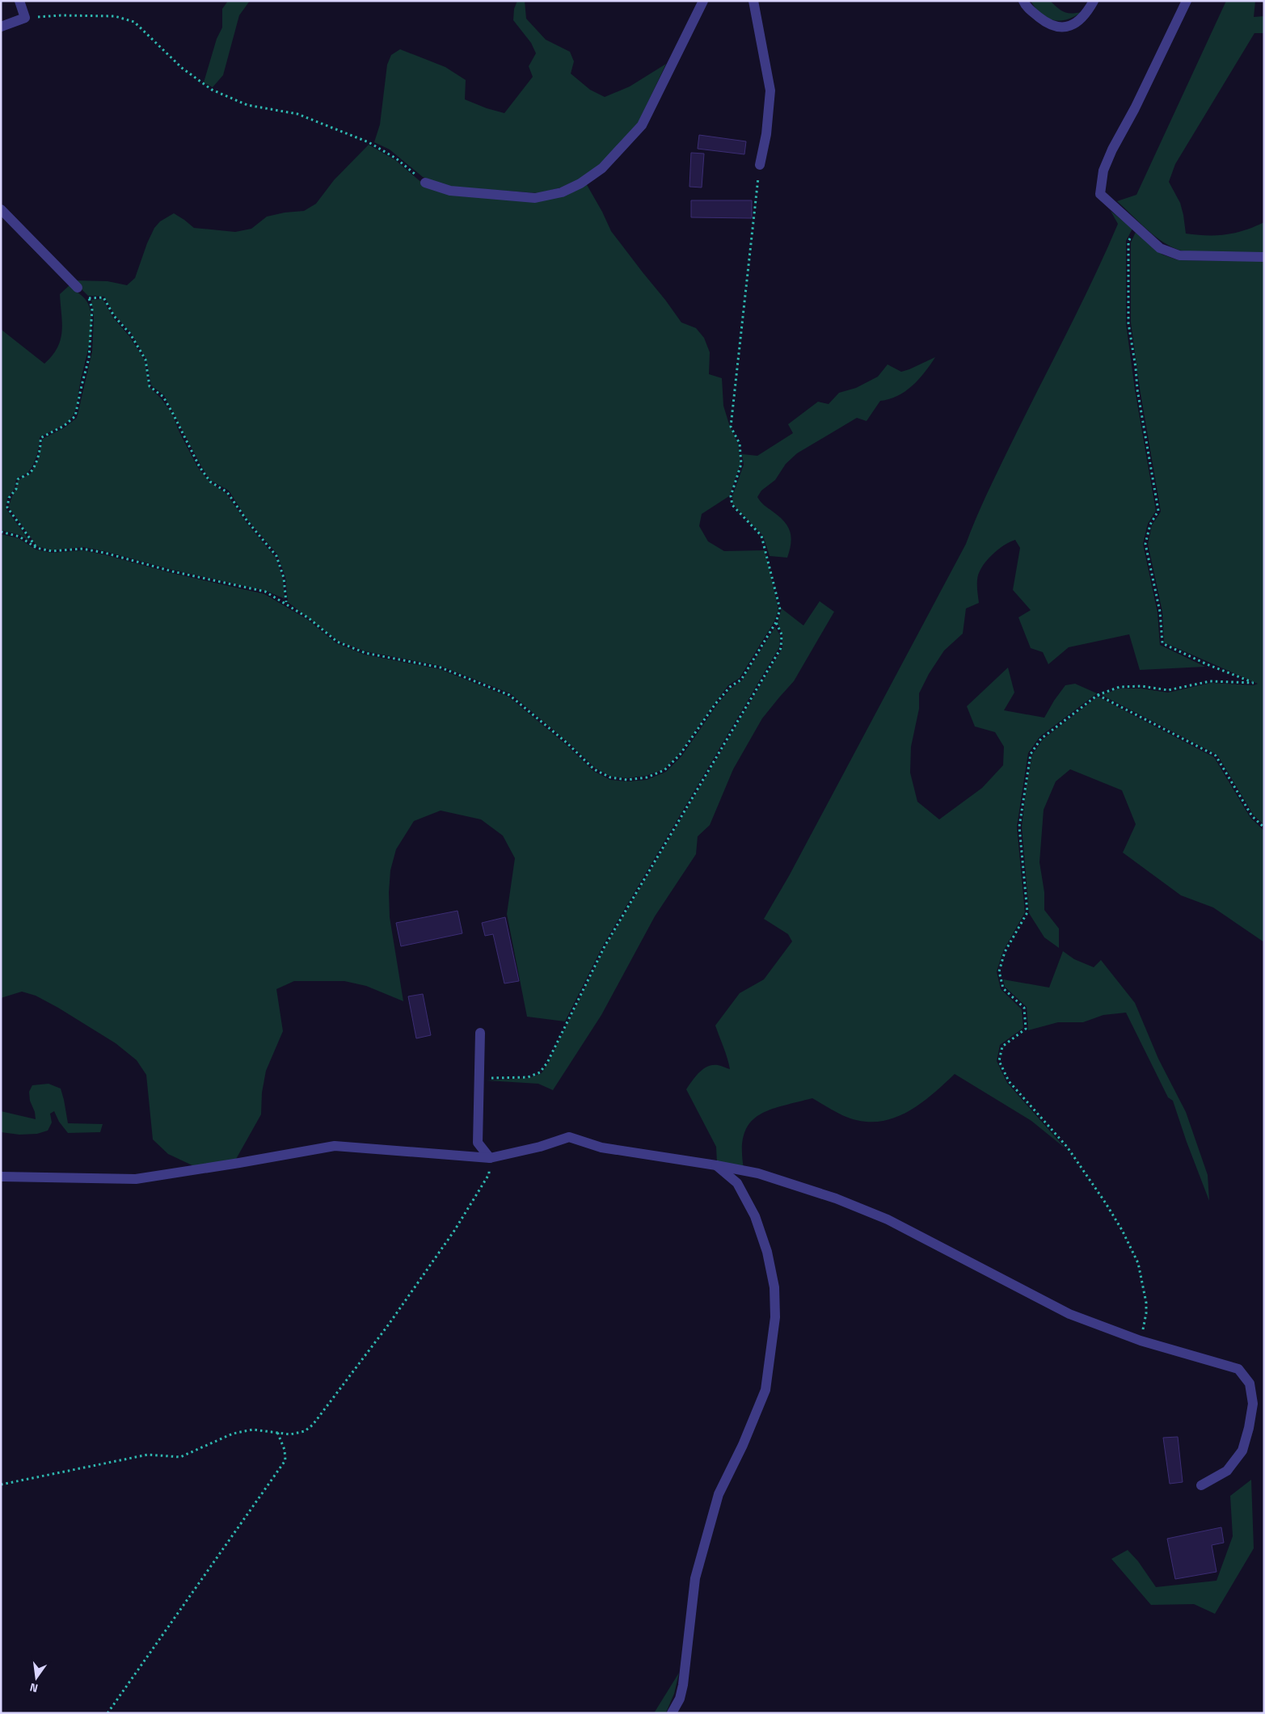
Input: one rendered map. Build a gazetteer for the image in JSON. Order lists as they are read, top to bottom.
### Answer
{
  "north": "bottom"
}
